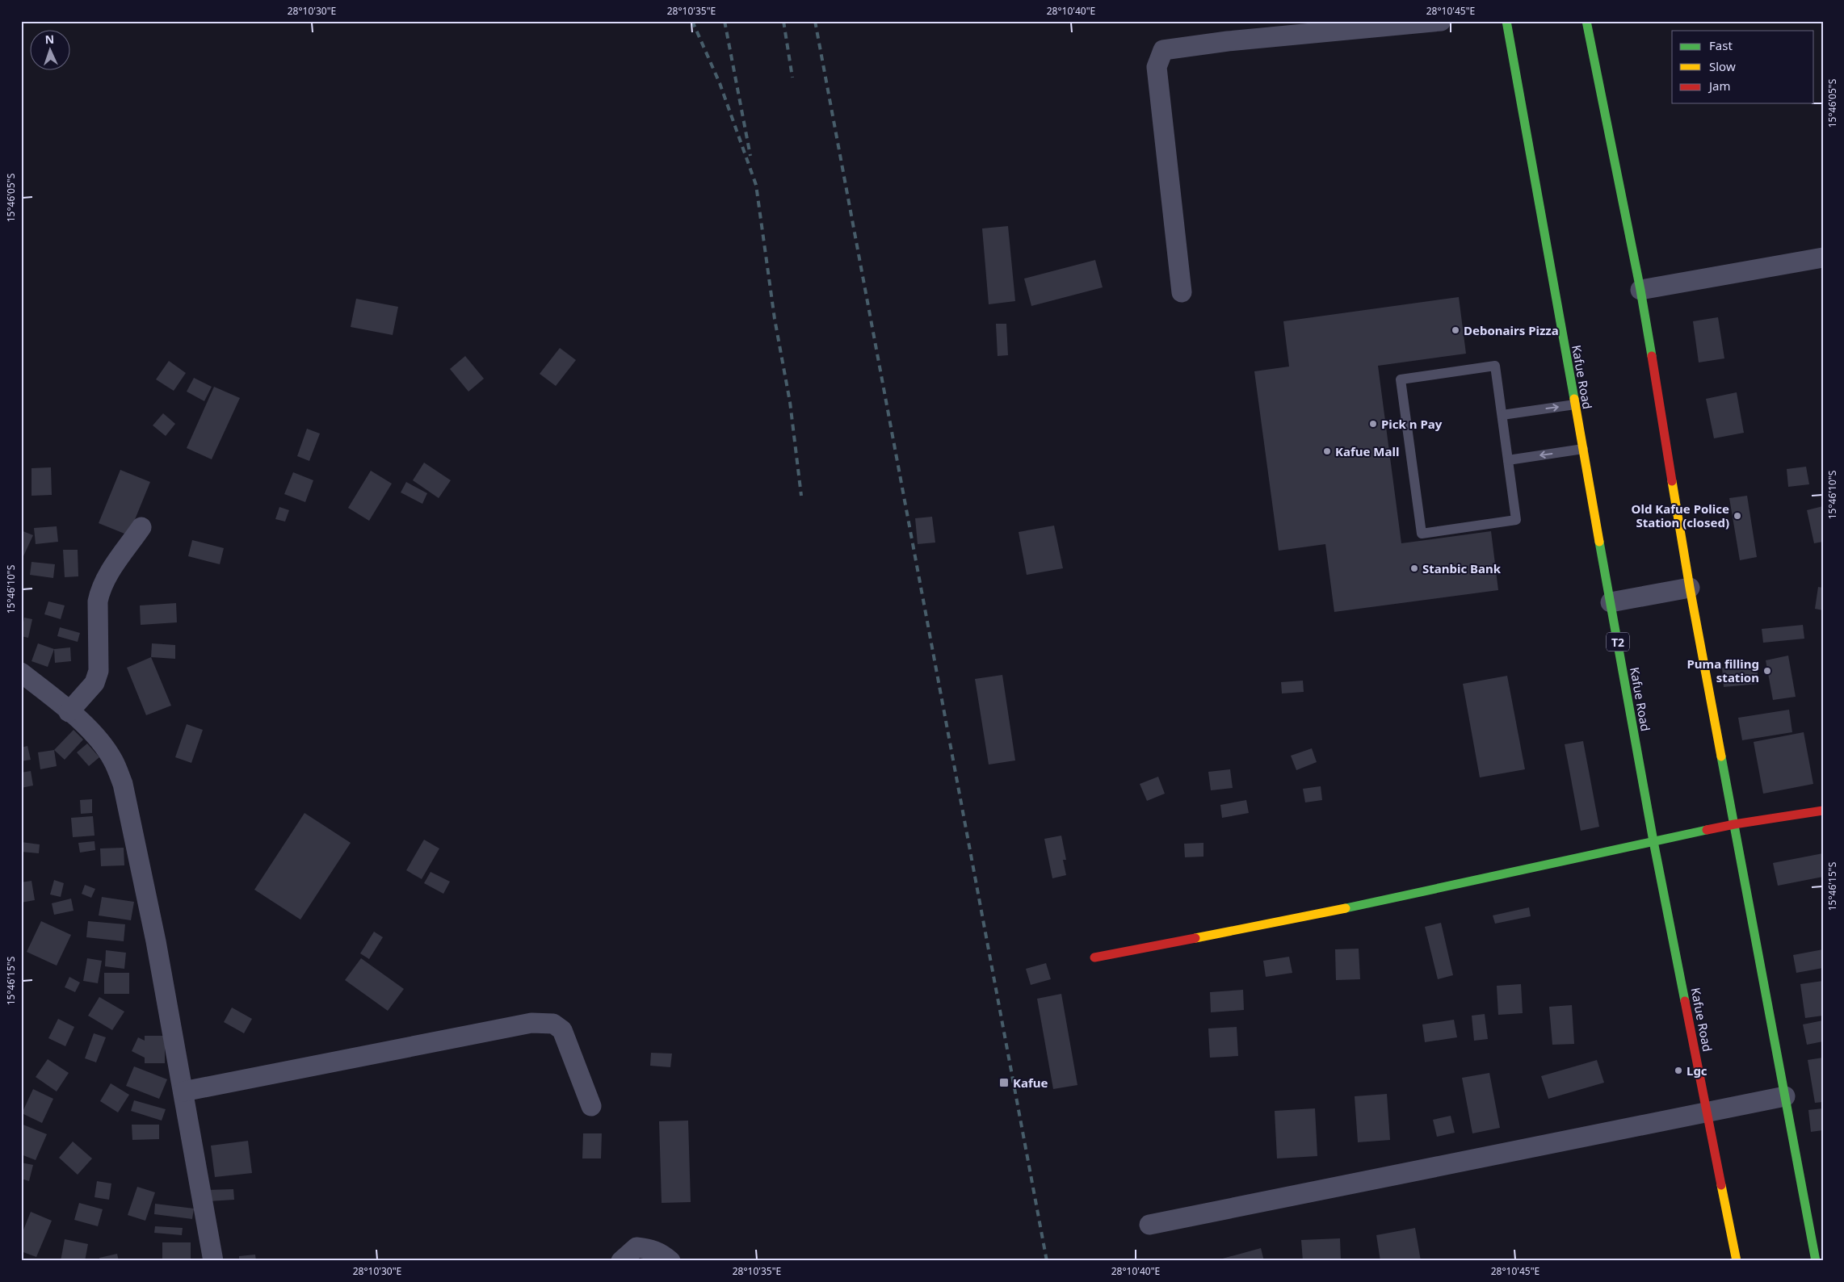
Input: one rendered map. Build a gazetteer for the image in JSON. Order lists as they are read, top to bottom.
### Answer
{
  "streets": {
    "main road": ["Kafue Road", "T2"]
  },
  "places": {
    "other": [
      "Debonairs Pizza",
      "Pick n Pay",
      "Kafue Mall",
      "Old Kafue Police Station (closed)",
      "Stanbic Bank",
      "Puma filling station",
      "Lgc"
    ],
    "transit": ["Kafue"]
  },
  "legend": ["Fast", "Slow", "Jam"],
  "north": "top",
  "coordinates": [
    "28°10'30\"E",
    "28°10'35\"E",
    "28°10'40\"E",
    "28°10'45\"E",
    "15°46'05\"S",
    "15°46'10\"S",
    "15°46'15\"S"
  ]
}
